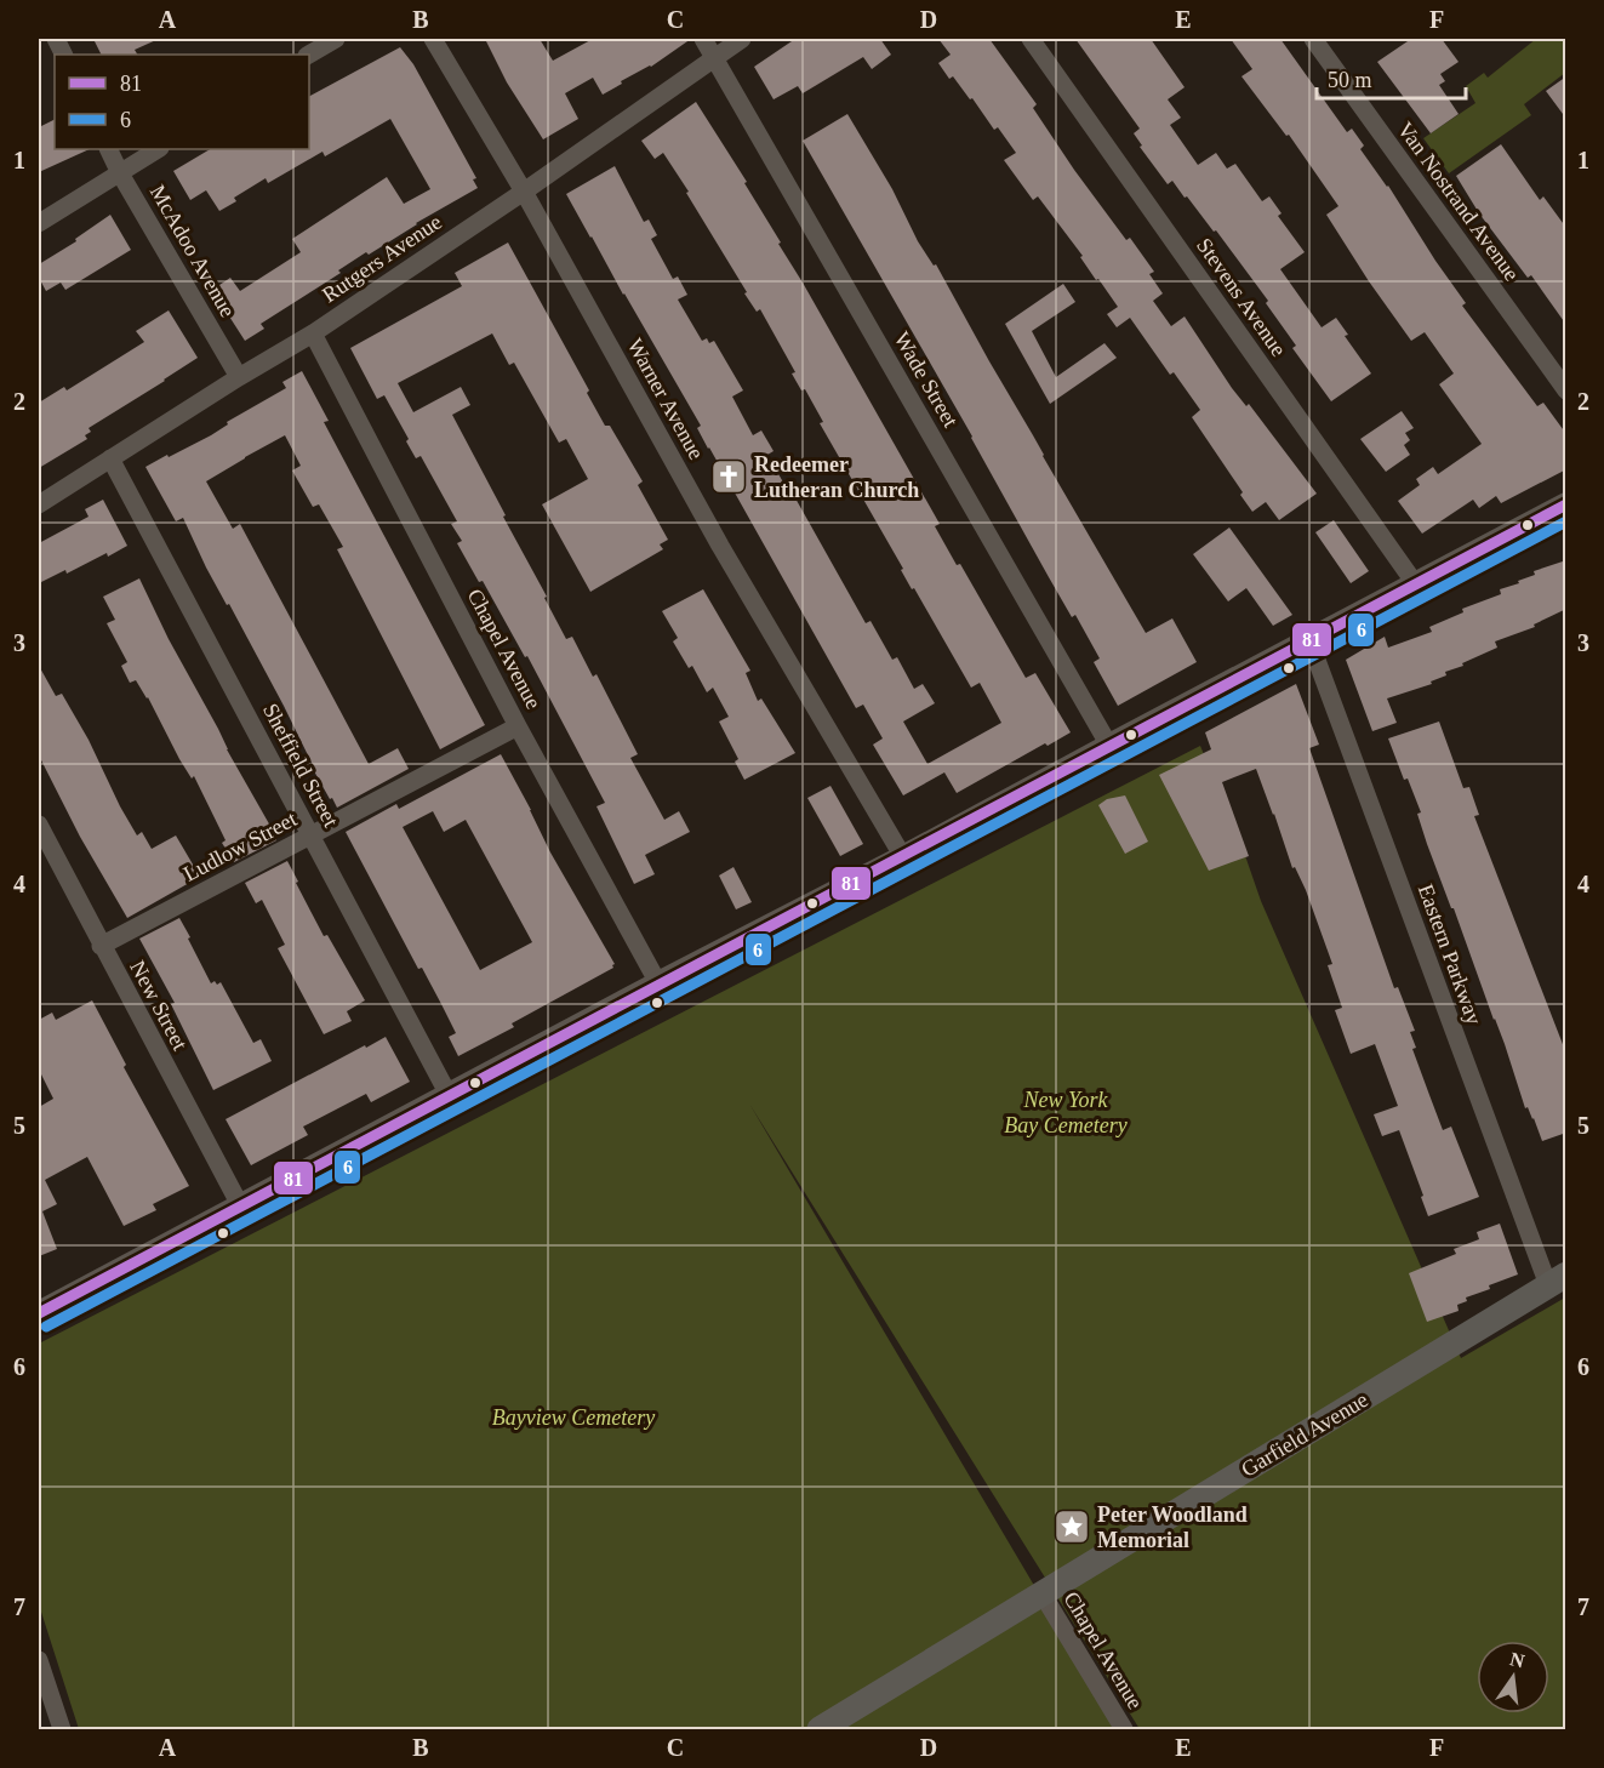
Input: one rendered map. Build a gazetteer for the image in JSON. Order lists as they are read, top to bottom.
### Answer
{
  "streets": {
    "main road": ["Garfield Avenue"],
    "street": [
      "Van Nostrand Avenue",
      "McAdoo Avenue",
      "Rutgers Avenue",
      "Stevens Avenue",
      "Wade Street",
      "Warner Avenue",
      "Chapel Avenue",
      "Sheffield Street",
      "Ludlow Street",
      "Eastern Parkway",
      "New Street"
    ]
  },
  "crossings": [
    ["McAdoo Avenue", "Rutgers Avenue"],
    ["Rutgers Avenue", "Wade Street"],
    ["Rutgers Avenue", "Warner Avenue"],
    ["Rutgers Avenue", "Chapel Avenue"],
    ["Rutgers Avenue", "Sheffield Street"],
    ["Chapel Avenue", "Ludlow Street"],
    ["Chapel Avenue", "Garfield Avenue"],
    ["Sheffield Street", "Ludlow Street"],
    ["Ludlow Street", "New Street"],
    ["Eastern Parkway", "Garfield Avenue"]
  ],
  "parks": ["New York Bay Cemetery", "Bayview Cemetery"],
  "places": {
    "church": ["Redeemer Lutheran Church"],
    "place": ["Peter Woodland Memorial"]
  },
  "lines": ["transit line 81", "transit line 6"],
  "legend": ["81", "6"],
  "scale_bar": "50 m",
  "north": "top",
  "grid": {
    "columns": [
      "A",
      "B",
      "C",
      "D",
      "E",
      "F"
    ],
    "rows": [
      "1",
      "2",
      "3",
      "4",
      "5",
      "6",
      "7"
    ]
  }
}
